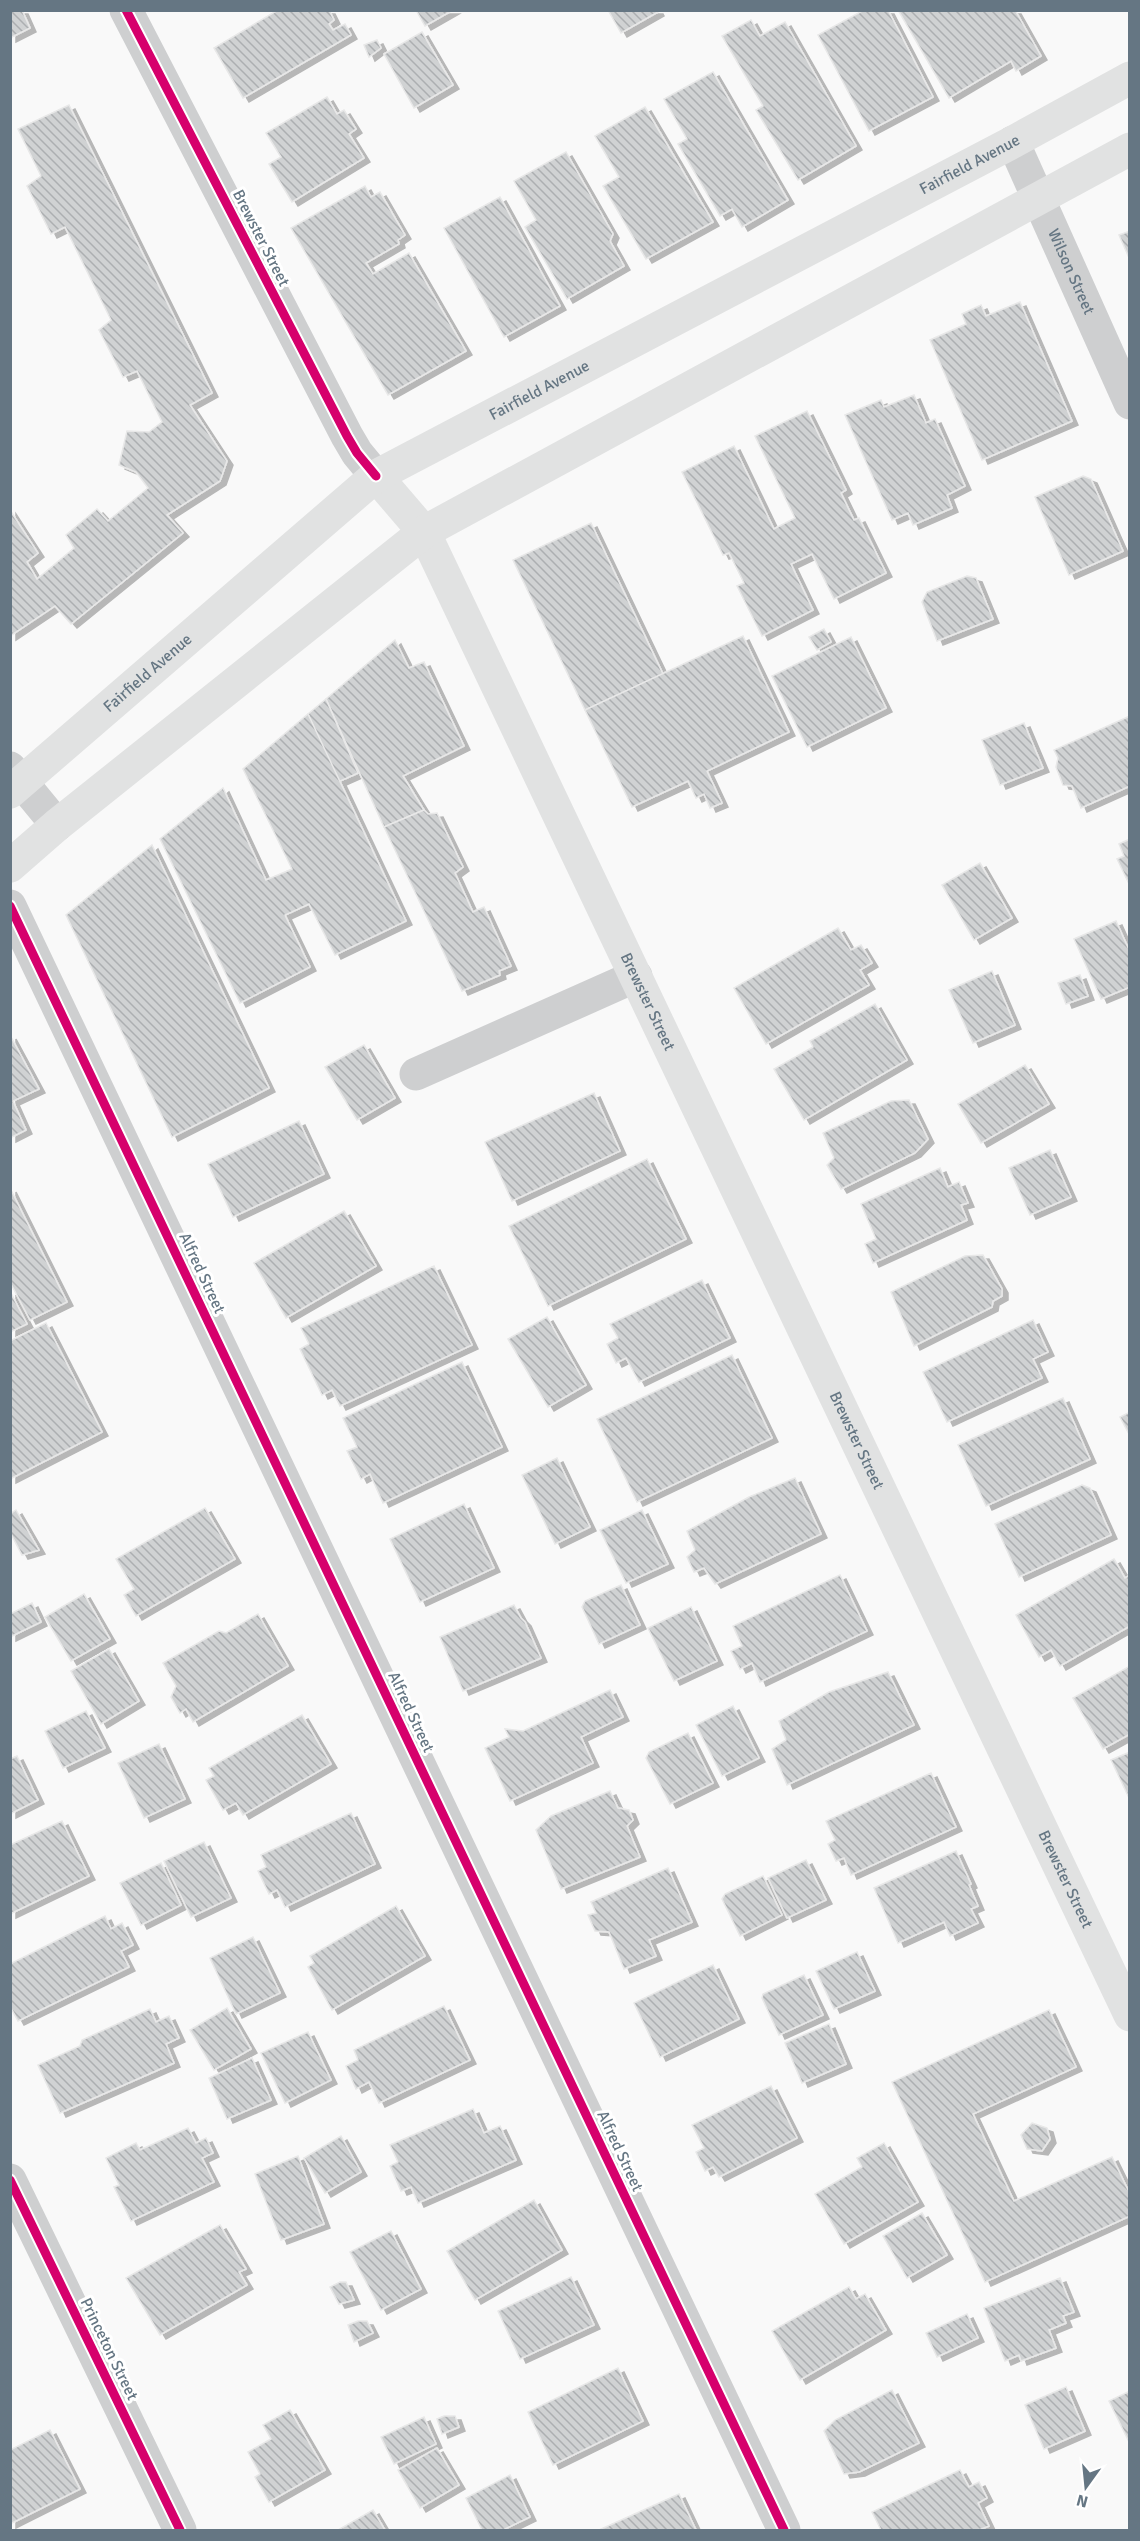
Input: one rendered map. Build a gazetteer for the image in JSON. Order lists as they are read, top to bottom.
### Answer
{
  "streets": {
    "main road": ["Fairfield Avenue", "Brewster Street"],
    "street": ["Wilson Street", "Alfred Street", "Princeton Street"]
  },
  "crossings": [
    ["Fairfield Avenue", "Brewster Street"],
    ["Fairfield Avenue", "Wilson Street"]
  ],
  "north": "bottom"
}
